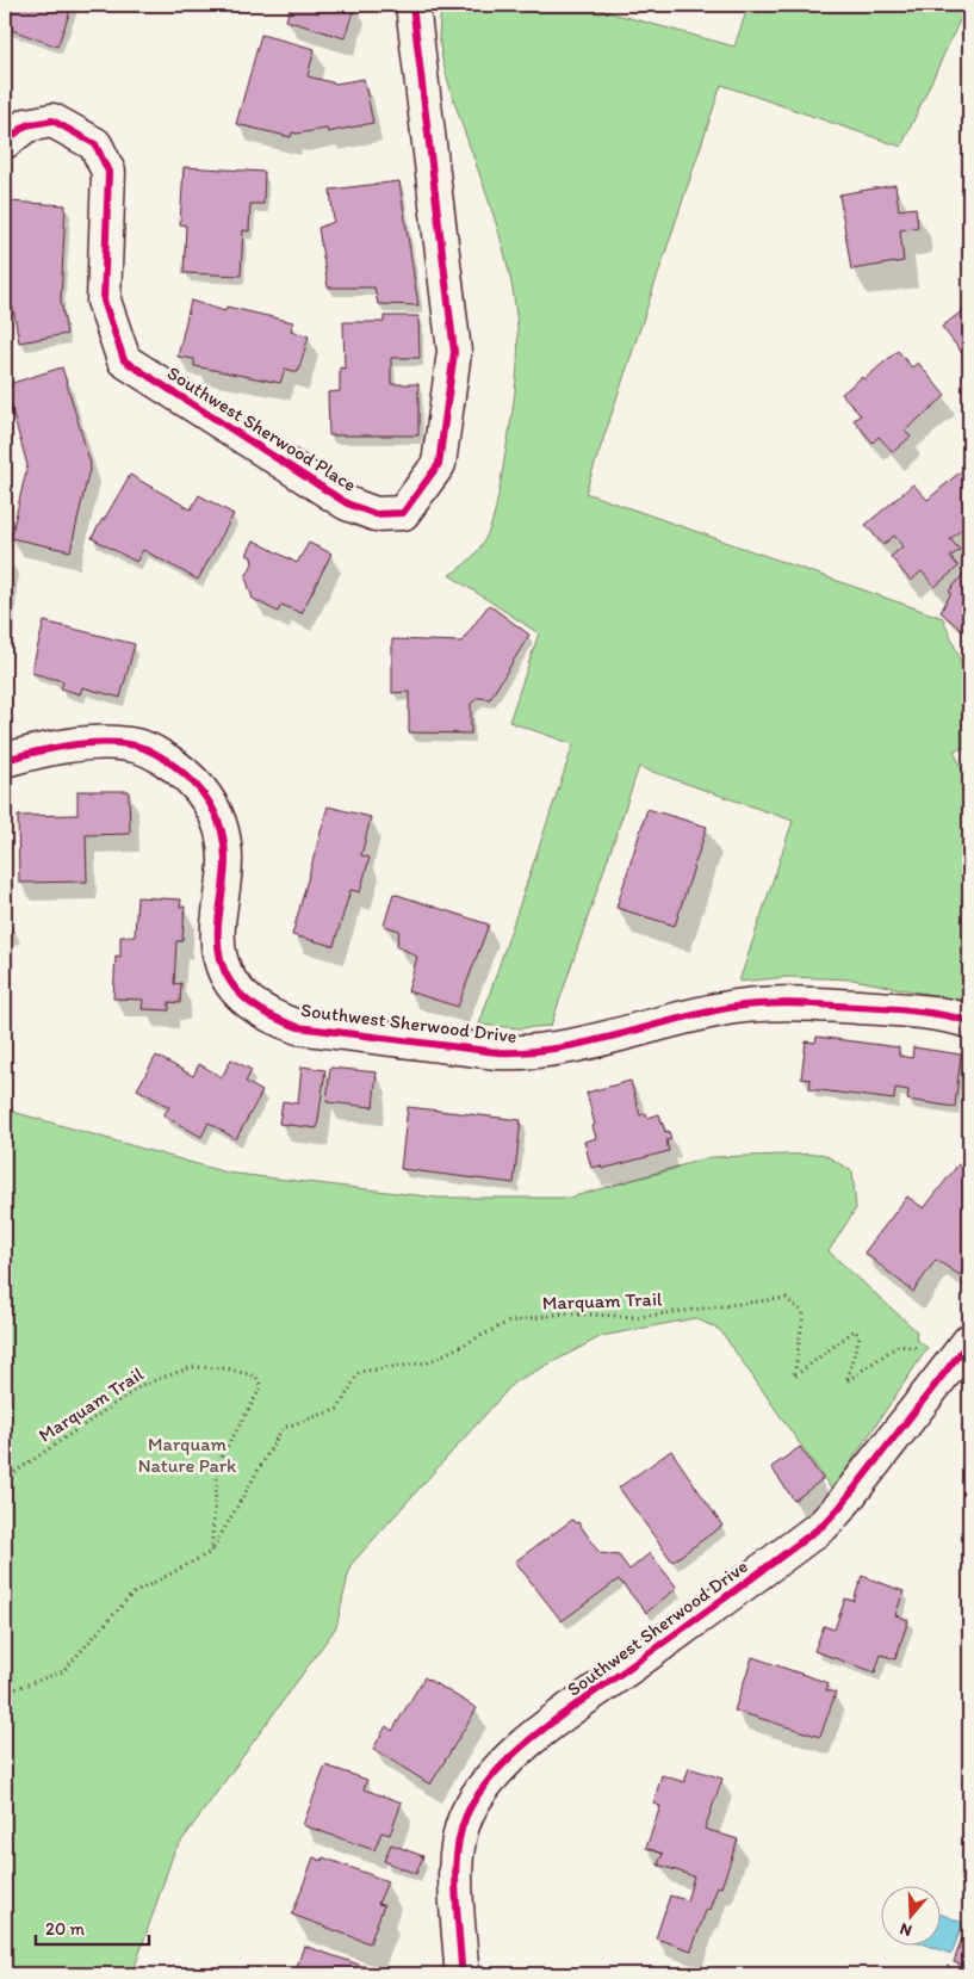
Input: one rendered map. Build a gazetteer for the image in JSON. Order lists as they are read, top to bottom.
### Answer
{
  "streets": {
    "street": ["Southwest Sherwood Place", "Southwest Sherwood Drive"],
    "path": ["Marquam Trail"]
  },
  "parks": ["Marquam Nature Park"],
  "scale_bar": "20 m",
  "north": "bottom"
}
